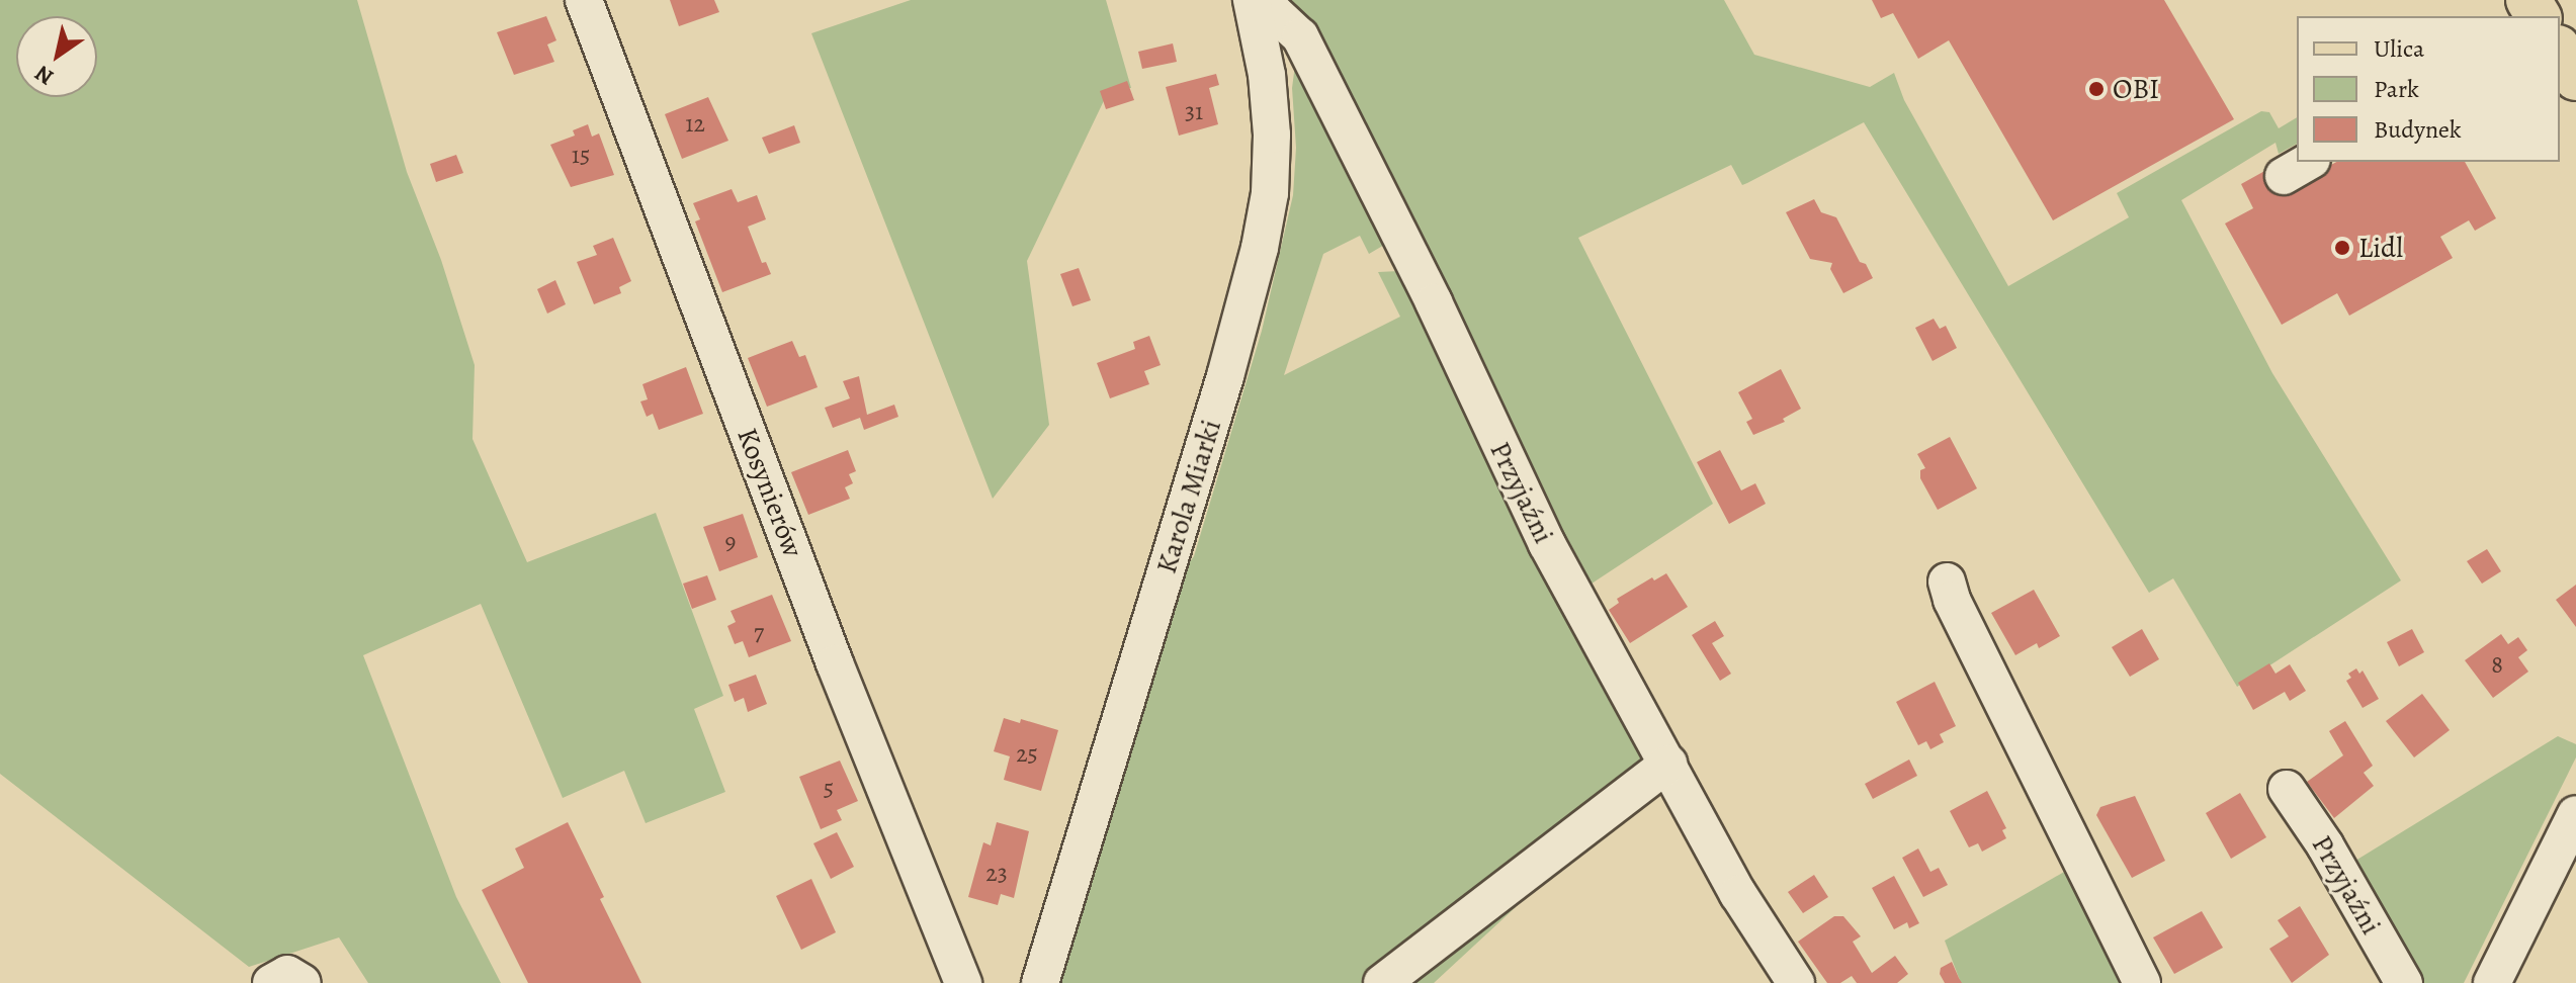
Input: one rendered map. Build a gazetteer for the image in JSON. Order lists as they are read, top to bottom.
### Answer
{
  "streets": {
    "street": ["Kosynierów", "Przyjaźni", "Karola Miarki"]
  },
  "crossings": [
    ["Przyjaźni", "Karola Miarki"]
  ],
  "places": ["OBI", "Lidl"],
  "house_numbers": [
    "31",
    "12",
    "15",
    "9",
    "7",
    "8",
    "25",
    "5",
    "23"
  ],
  "legend": ["Ulica", "Park", "Budynek"],
  "north": "bottom left"
}
